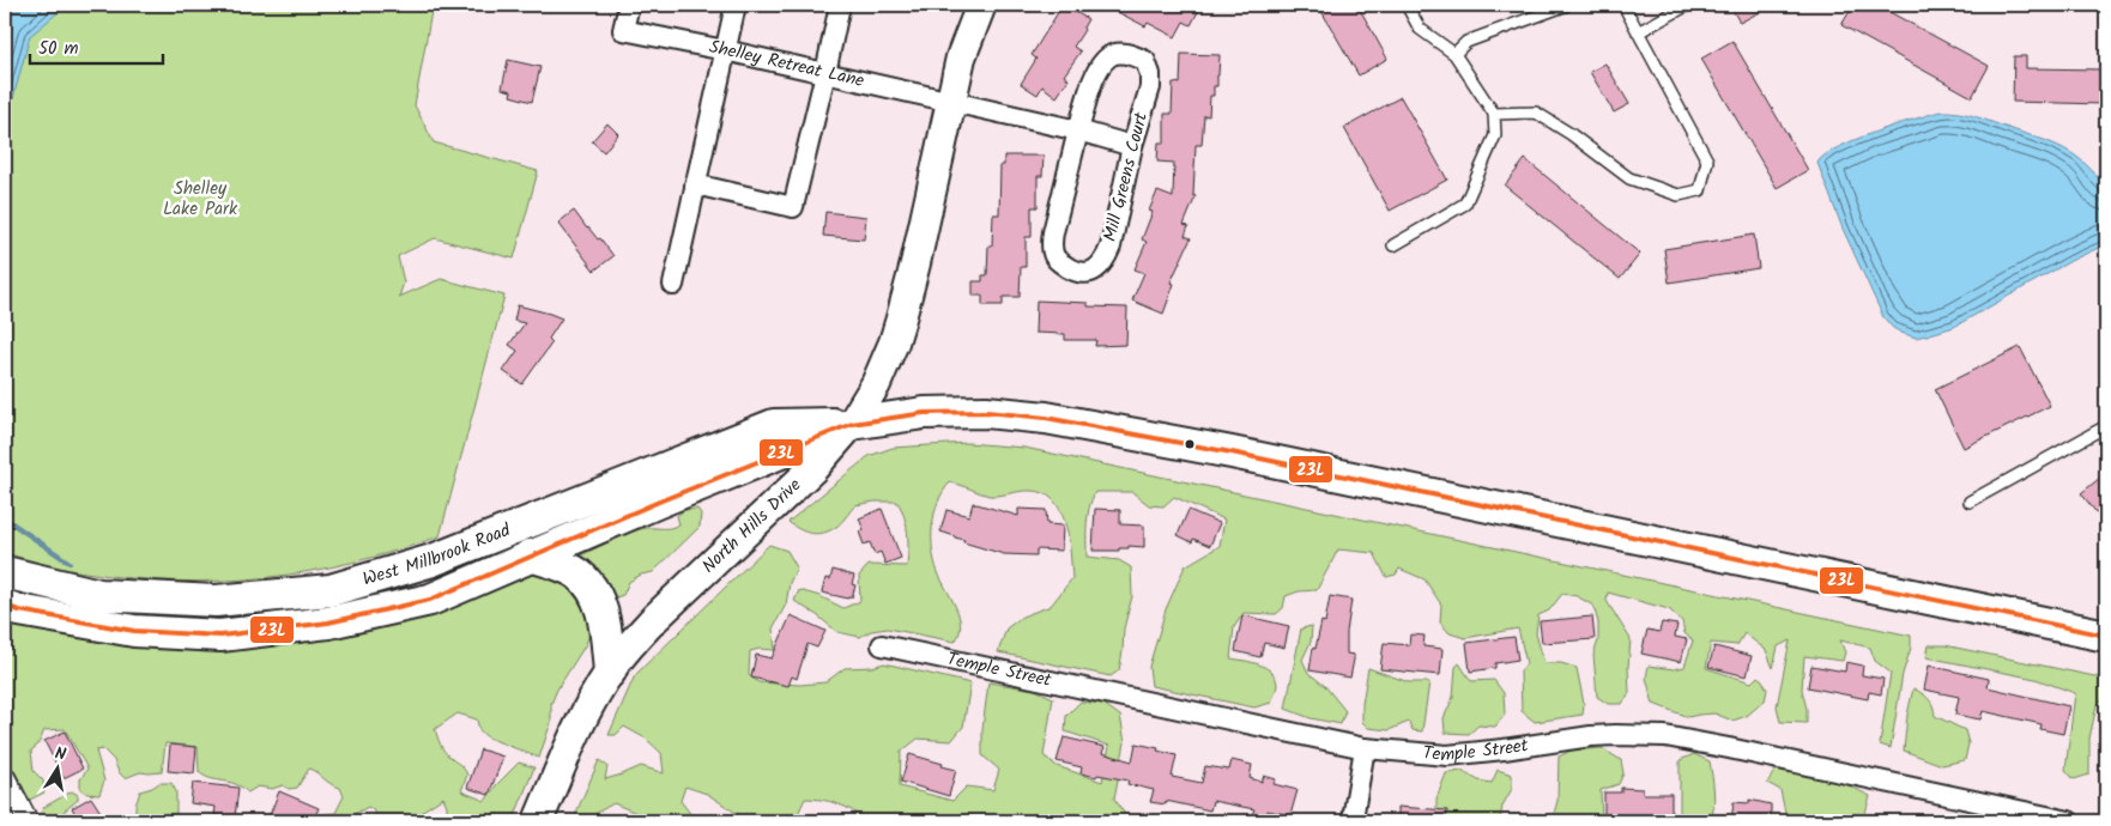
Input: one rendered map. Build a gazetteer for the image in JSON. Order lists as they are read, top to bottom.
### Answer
{
  "streets": {
    "main road": ["North Hills Drive", "West Millbrook Road"],
    "street": ["Shelley Retreat Lane", "Mill Greens Court", "Temple Street"]
  },
  "crossings": [
    ["Shelley Retreat Lane", "North Hills Drive"],
    ["North Hills Drive", "West Millbrook Road"]
  ],
  "parks": ["Shelley Lake Park"],
  "lines": ["transit line 23L"],
  "scale_bar": "50 m",
  "north": "top"
}
